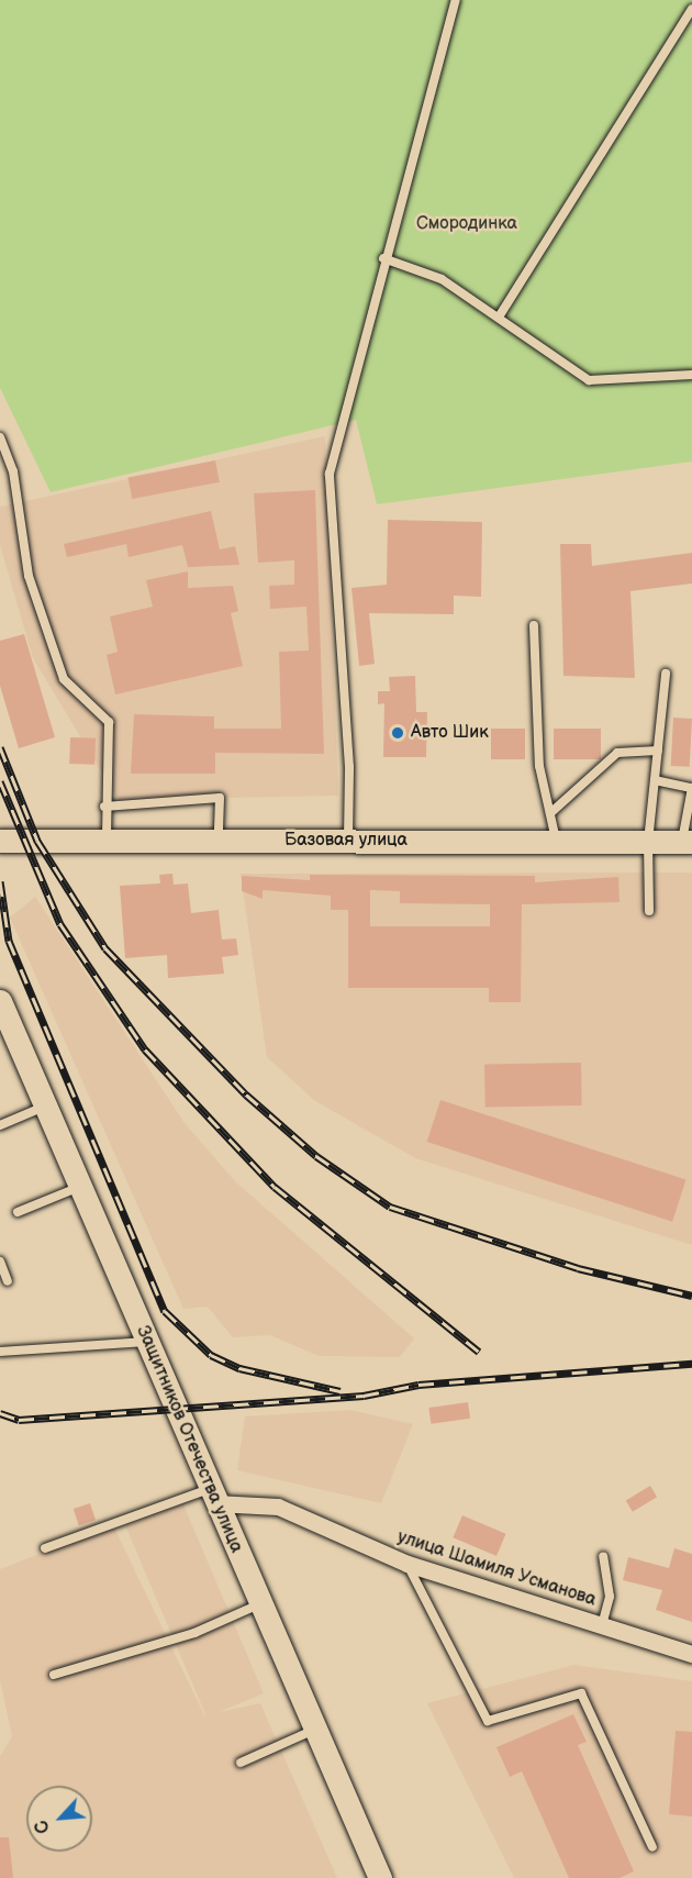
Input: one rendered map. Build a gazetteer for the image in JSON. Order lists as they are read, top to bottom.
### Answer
{
  "streets": {
    "main road": ["Базовая улица", "Защитников Отечества улица"],
    "street": ["улица Шамиля Усманова"]
  },
  "crossings": [
    ["Защитников Отечества улица", "улица Шамиля Усманова"]
  ],
  "parks": ["Смородинка"],
  "places": ["Авто Шик"],
  "north": "bottom left"
}
